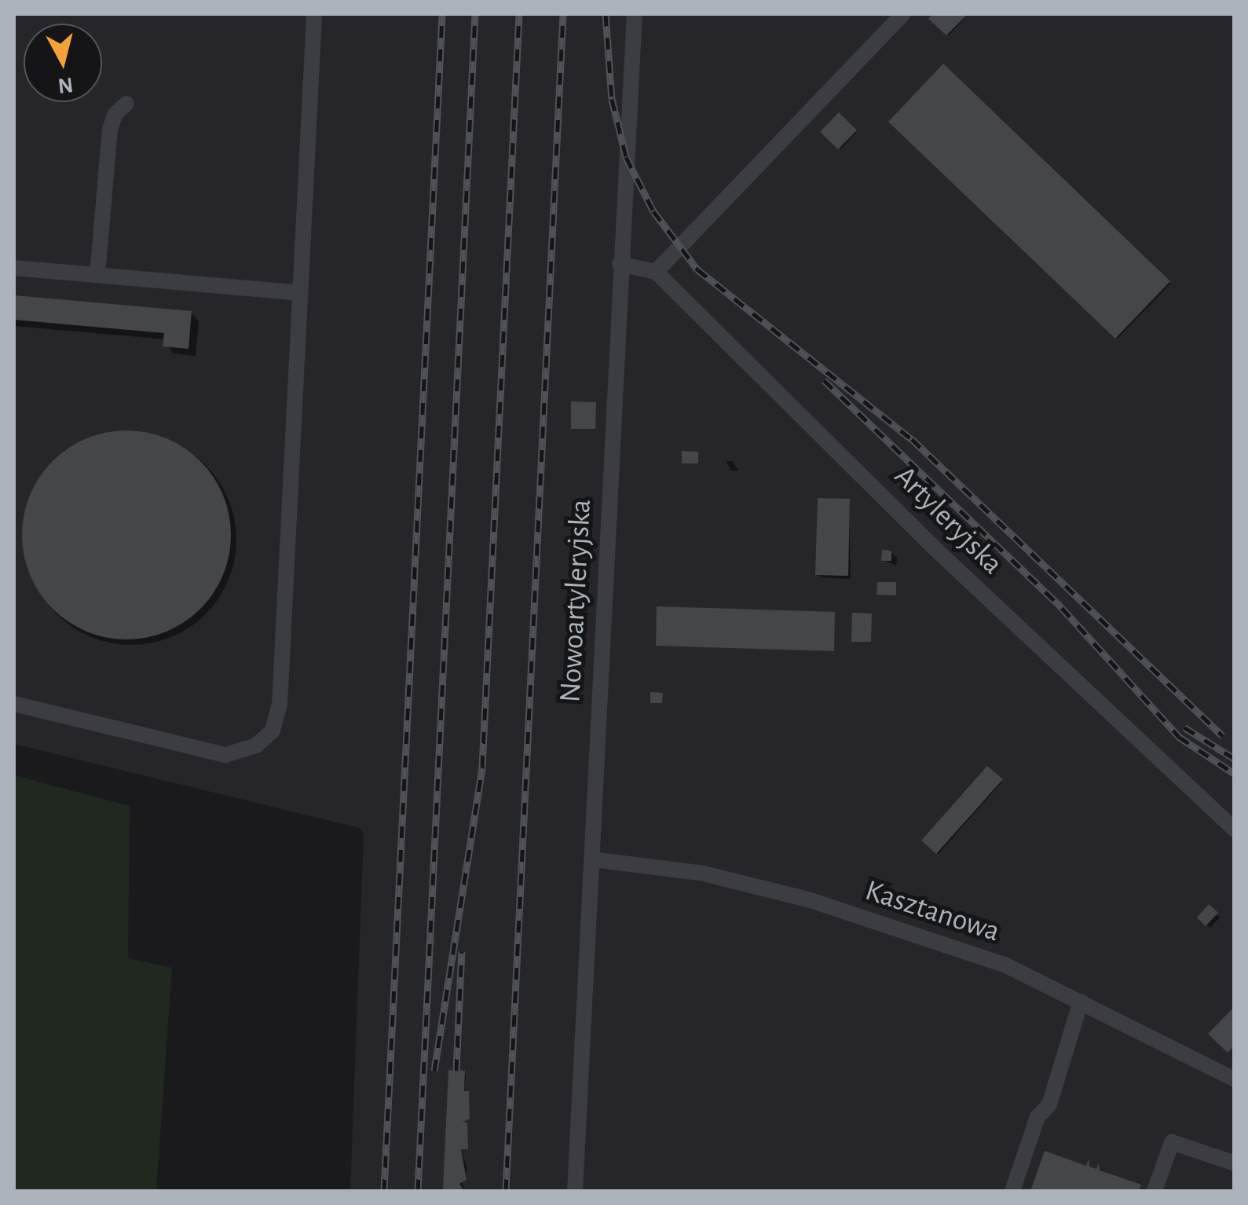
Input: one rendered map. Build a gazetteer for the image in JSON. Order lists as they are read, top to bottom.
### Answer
{
  "streets": {
    "lane": ["Artyleryjska", "Nowoartyleryjska", "Kasztanowa"]
  },
  "crossings": [
    ["Nowoartyleryjska", "Kasztanowa"]
  ],
  "north": "bottom"
}
